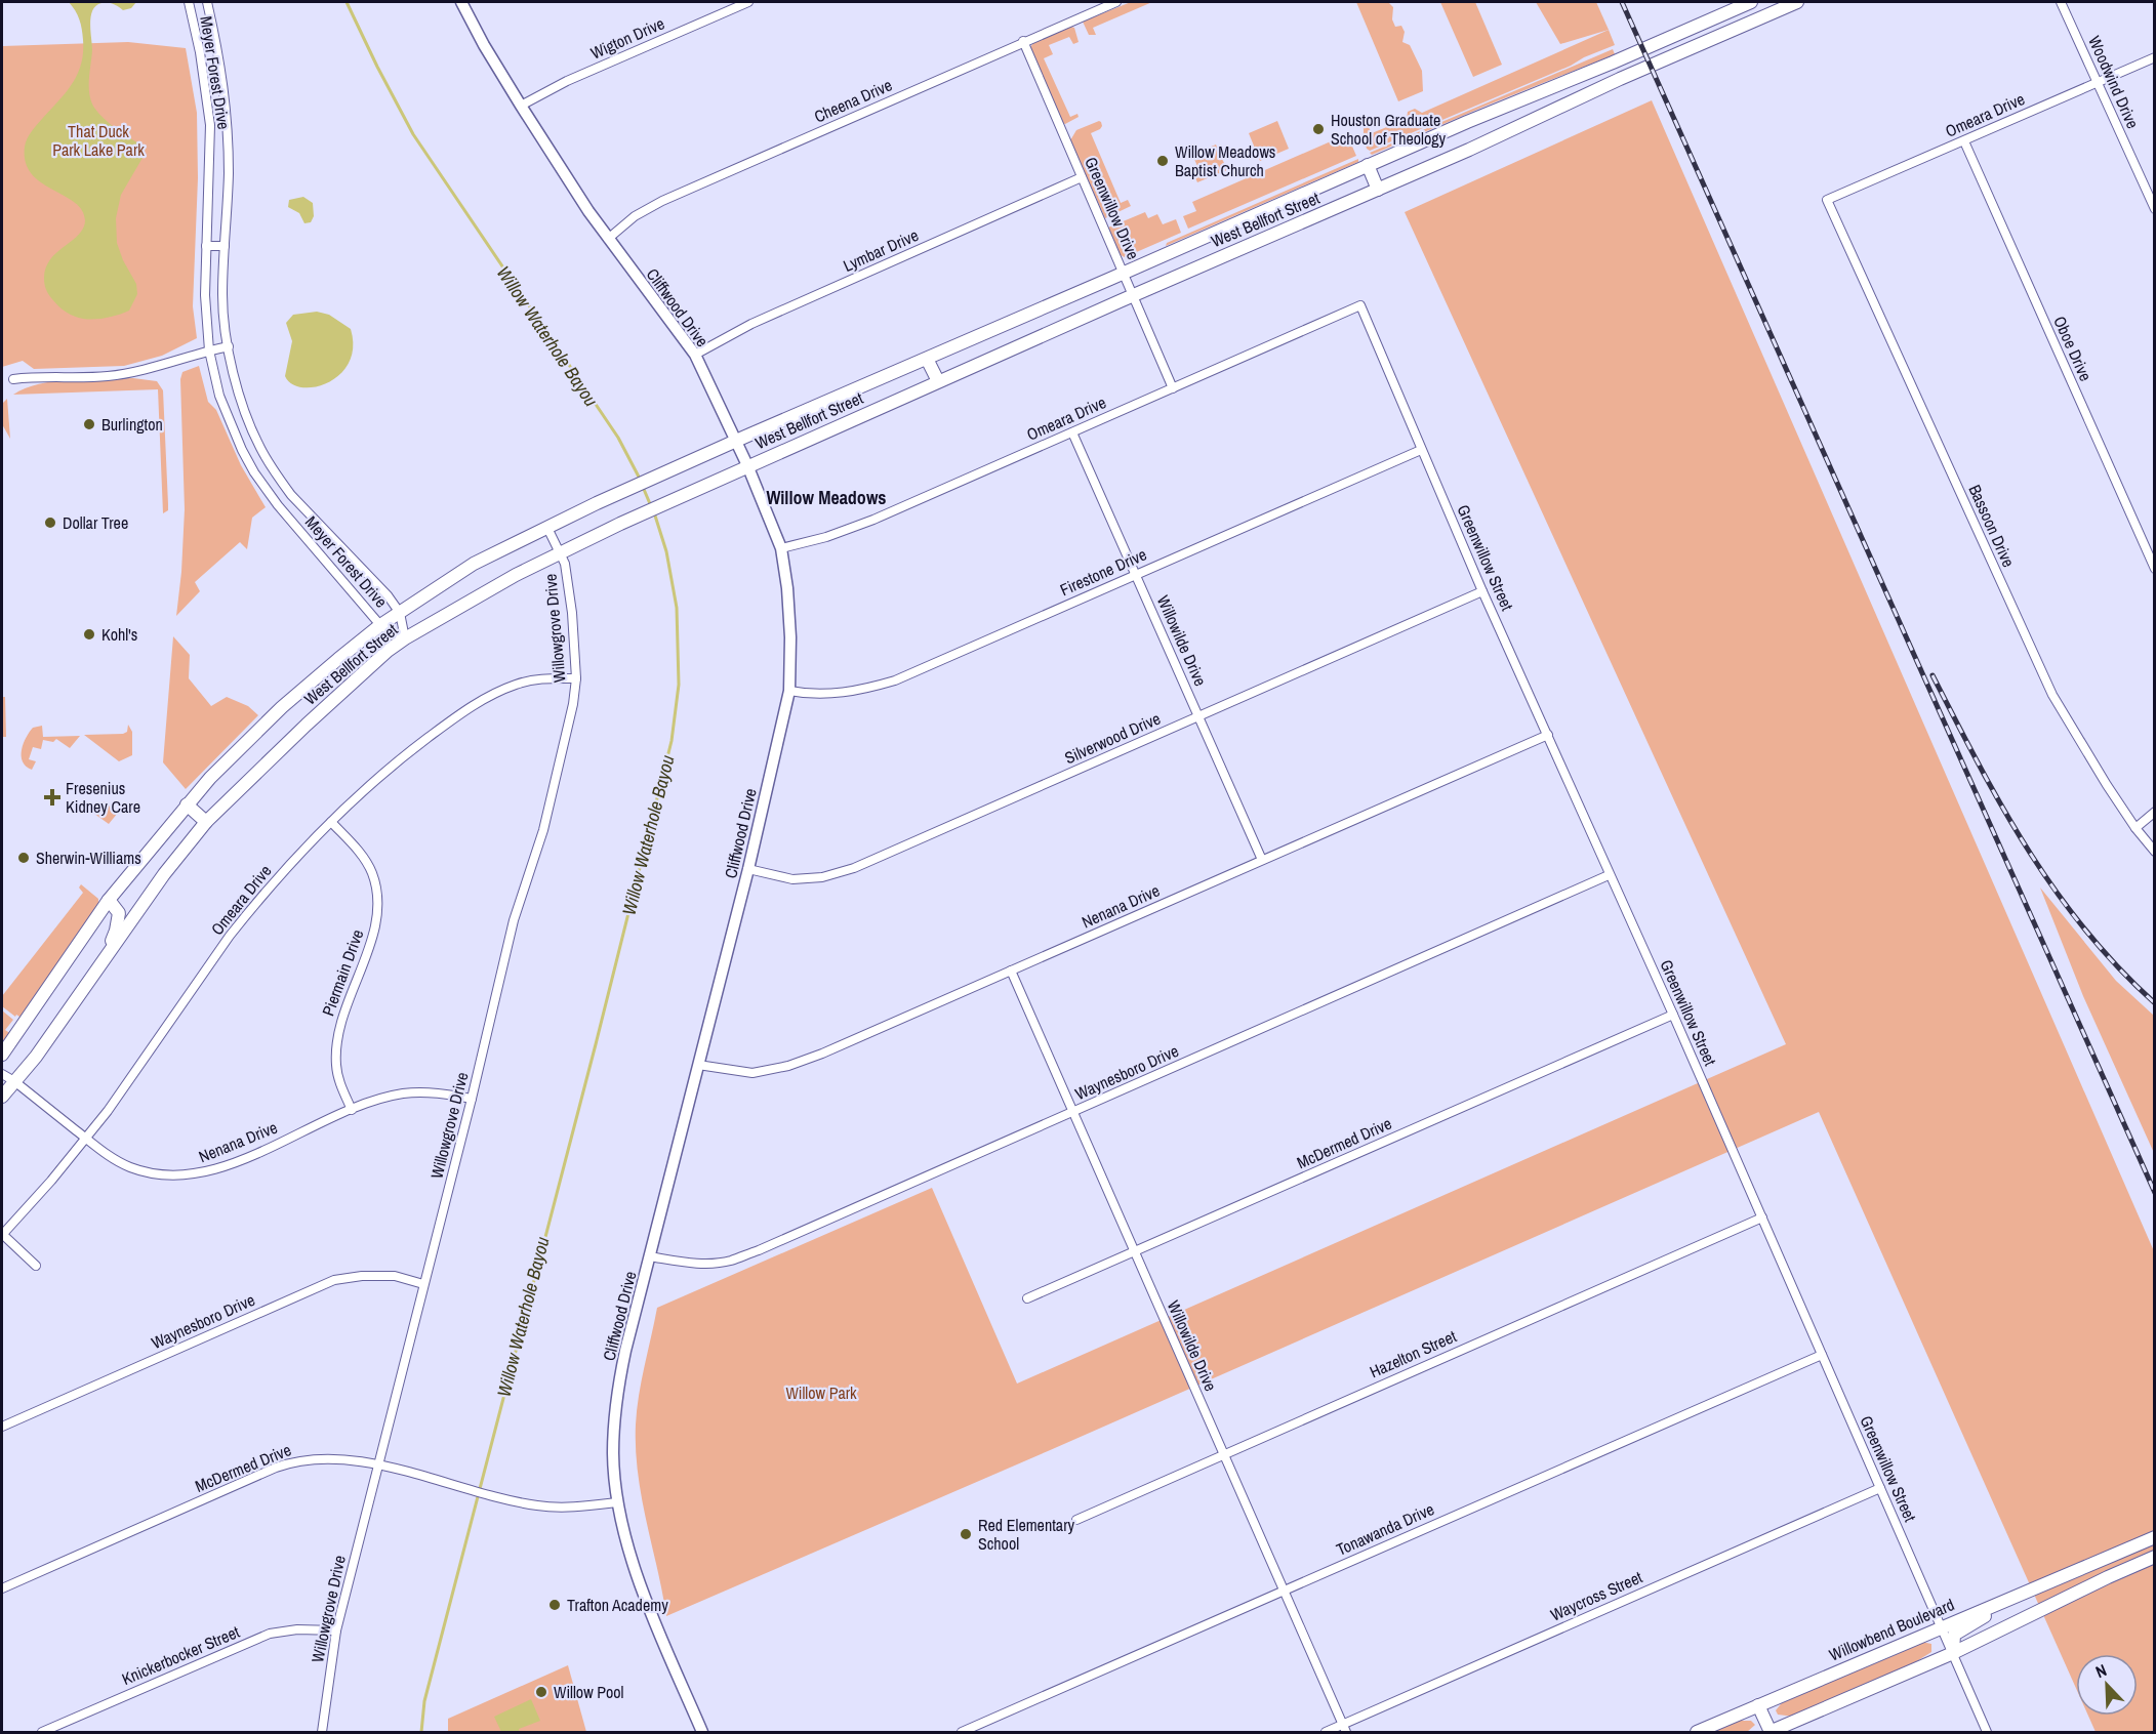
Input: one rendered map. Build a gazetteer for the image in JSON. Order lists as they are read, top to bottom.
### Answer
{
  "streets": {
    "main road": ["West Bellfort Street", "Willowbend Boulevard"],
    "street": [
      "Wigton Drive",
      "Meyer Forest Drive",
      "Woodwind Drive",
      "Cheena Drive",
      "Omeara Drive",
      "Greenwillow Drive",
      "Lymbar Drive",
      "Cliffwood Drive",
      "Oboe Drive",
      "Bassoon Drive",
      "Greenwillow Street",
      "Firestone Drive",
      "Willowgrove Drive",
      "Willowilde Drive",
      "Silverwood Drive",
      "Nenana Drive",
      "Piermain Drive",
      "Waynesboro Drive",
      "McDermed Drive",
      "Hazelton Street",
      "Tonawanda Drive",
      "Waycross Street",
      "Knickerbocker Street"
    ]
  },
  "crossings": [
    ["Wigton Drive", "Cliffwood Drive"],
    ["Meyer Forest Drive", "West Bellfort Street"],
    ["Woodwind Drive", "Omeara Drive"],
    ["Cheena Drive", "Greenwillow Drive"],
    ["Cheena Drive", "Cliffwood Drive"],
    ["Omeara Drive", "Greenwillow Drive"],
    ["Omeara Drive", "Cliffwood Drive"],
    ["Omeara Drive", "Oboe Drive"],
    ["Omeara Drive", "Bassoon Drive"],
    ["Omeara Drive", "Greenwillow Street"],
    ["Omeara Drive", "Willowgrove Drive"],
    ["Omeara Drive", "Willowilde Drive"],
    ["Omeara Drive", "Nenana Drive"],
    ["Omeara Drive", "Piermain Drive"],
    ["Greenwillow Drive", "West Bellfort Street"],
    ["Greenwillow Drive", "Lymbar Drive"],
    ["West Bellfort Street", "Cliffwood Drive"],
    ["West Bellfort Street", "Willowgrove Drive"],
    ["West Bellfort Street", "Nenana Drive"],
    ["Lymbar Drive", "Cliffwood Drive"],
    ["Cliffwood Drive", "Firestone Drive"],
    ["Cliffwood Drive", "Silverwood Drive"],
    ["Cliffwood Drive", "Nenana Drive"],
    ["Cliffwood Drive", "Waynesboro Drive"],
    ["Cliffwood Drive", "McDermed Drive"],
    ["Greenwillow Street", "Firestone Drive"],
    ["Greenwillow Street", "Silverwood Drive"],
    ["Greenwillow Street", "Nenana Drive"],
    ["Greenwillow Street", "Waynesboro Drive"],
    ["Greenwillow Street", "McDermed Drive"],
    ["Greenwillow Street", "Hazelton Street"],
    ["Greenwillow Street", "Tonawanda Drive"],
    ["Greenwillow Street", "Waycross Street"],
    ["Greenwillow Street", "Willowbend Boulevard"],
    ["Firestone Drive", "Willowilde Drive"],
    ["Willowgrove Drive", "Nenana Drive"],
    ["Willowgrove Drive", "Waynesboro Drive"],
    ["Willowgrove Drive", "McDermed Drive"],
    ["Willowgrove Drive", "Knickerbocker Street"],
    ["Willowilde Drive", "Silverwood Drive"],
    ["Willowilde Drive", "Nenana Drive"],
    ["Willowilde Drive", "Waynesboro Drive"],
    ["Willowilde Drive", "McDermed Drive"],
    ["Willowilde Drive", "Hazelton Street"],
    ["Willowilde Drive", "Tonawanda Drive"],
    ["Willowilde Drive", "Waycross Street"],
    ["Nenana Drive", "Piermain Drive"]
  ],
  "districts": ["Willow Meadows"],
  "water": ["Willow Waterhole Bayou"],
  "parks": ["That Duck Park Lake Park", "Willow Park"],
  "places": {
    "other": [
      "Houston Graduate School of Theology",
      "Willow Meadows Baptist Church",
      "Burlington",
      "Dollar Tree",
      "Kohl's",
      "Sherwin-Williams",
      "Red Elementary School",
      "Trafton Academy",
      "Willow Pool"
    ],
    "health": ["Fresenius Kidney Care"]
  },
  "north": "top left"
}
